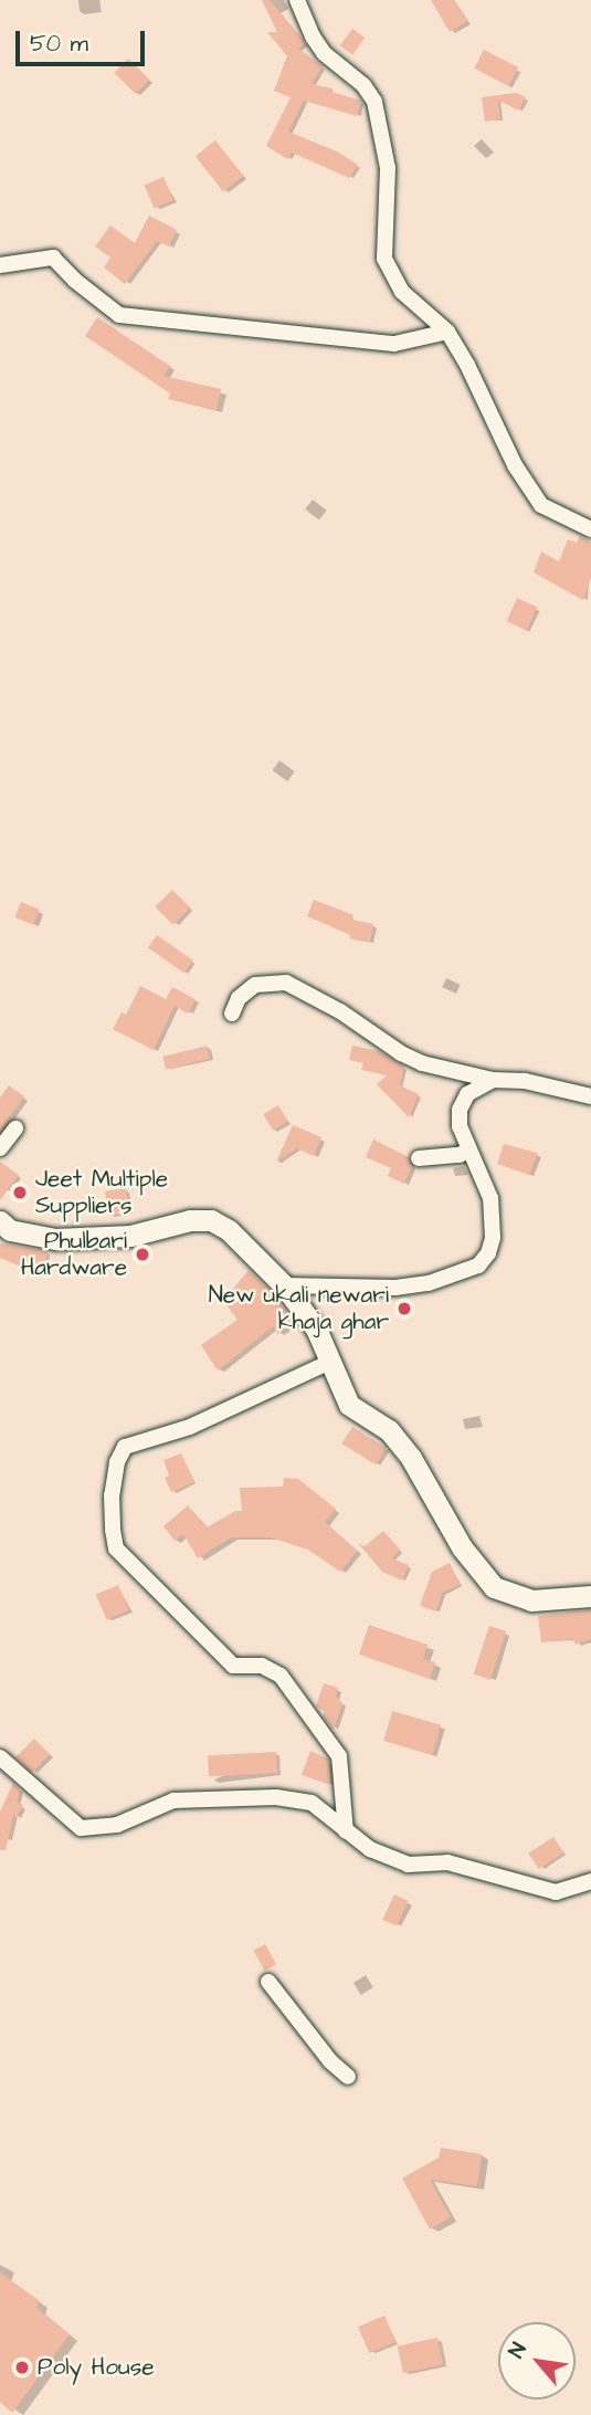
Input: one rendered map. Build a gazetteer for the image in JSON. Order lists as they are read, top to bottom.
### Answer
{
  "places": [
    "Jeet Multiple Suppliers",
    "Phulbari Hardware",
    "New ukali newari khaja ghar",
    "Poly House"
  ],
  "scale_bar": "50 m",
  "north": "top left"
}
